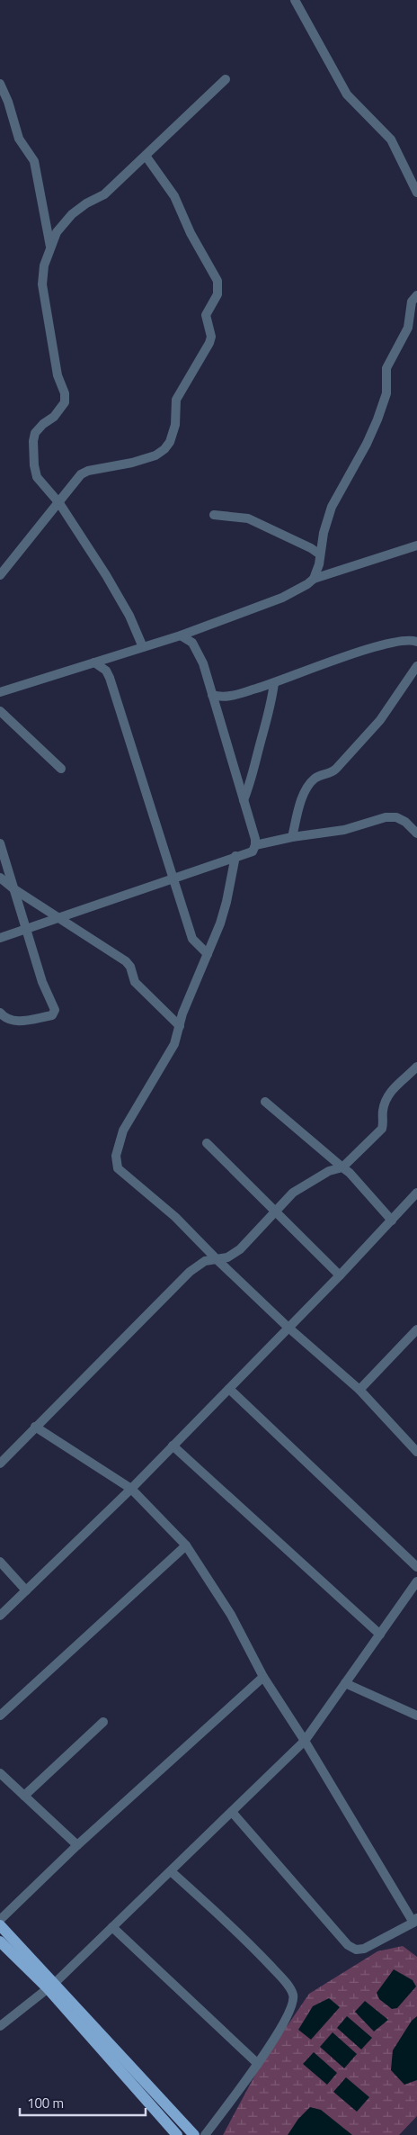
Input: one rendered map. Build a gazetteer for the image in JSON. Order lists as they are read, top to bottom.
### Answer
{
  "scale_bar": "100 m"
}
